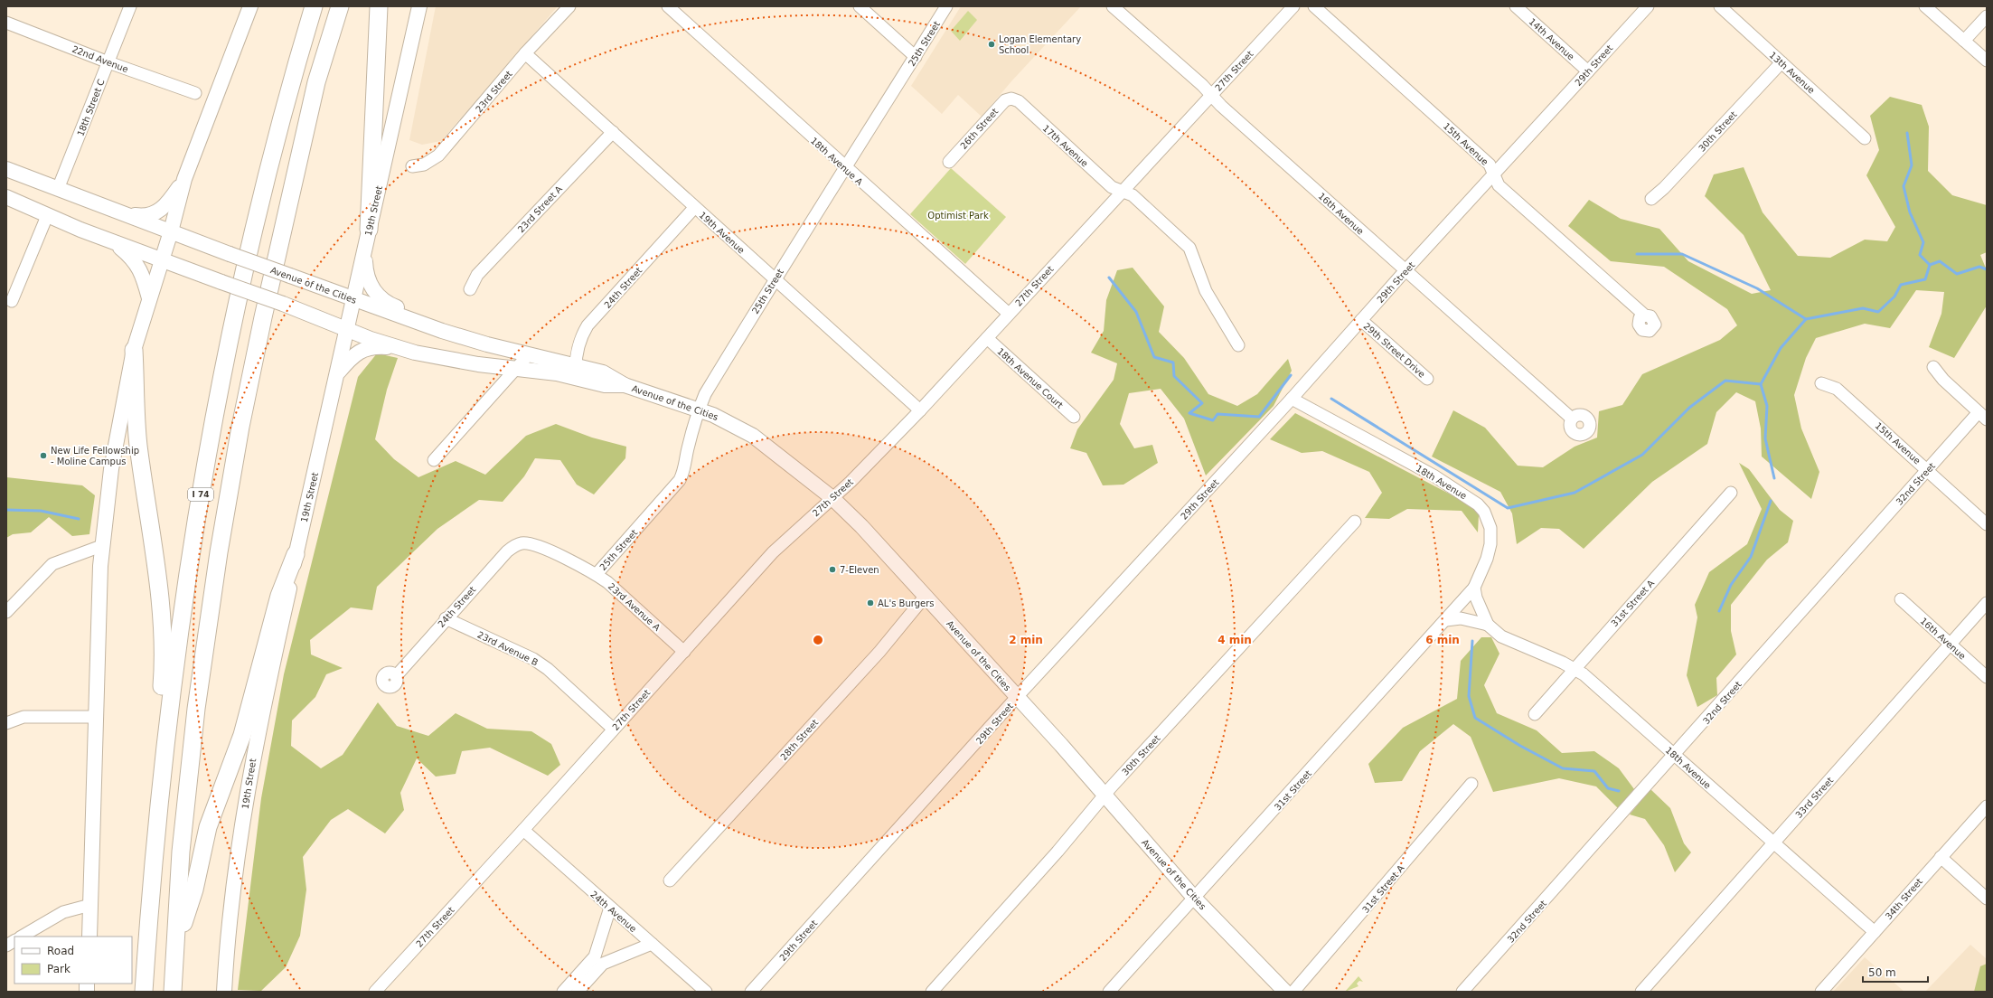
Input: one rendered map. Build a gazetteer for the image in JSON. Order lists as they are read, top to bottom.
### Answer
{
  "streets": {
    "highway": ["I 74"],
    "main road": ["19th Street", "Avenue of the Cities"],
    "street": [
      "14th Avenue",
      "25th Street",
      "22nd Avenue",
      "29th Street",
      "27th Street",
      "13th Avenue",
      "23rd Street",
      "18th Street C",
      "26th Street",
      "30th Street",
      "15th Avenue",
      "17th Avenue",
      "18th Avenue A",
      "23rd Street A",
      "16th Avenue",
      "19th Avenue",
      "24th Street",
      "29th Street Drive",
      "18th Avenue Court",
      "18th Avenue",
      "32nd Street",
      "31st Street A",
      "23rd Avenue A",
      "23rd Avenue B",
      "28th Street",
      "31st Street",
      "33rd Street",
      "34th Street",
      "24th Avenue"
    ]
  },
  "crossings": [
    ["14th Avenue", "29th Street"],
    ["25th Street", "18th Avenue A"],
    ["25th Street", "19th Avenue"],
    ["25th Street", "Avenue of the Cities"],
    ["25th Street", "23rd Avenue A"],
    ["22nd Avenue", "18th Street C"],
    ["29th Street", "15th Avenue"],
    ["29th Street", "16th Avenue"],
    ["29th Street", "Avenue of the Cities"],
    ["29th Street", "29th Street Drive"],
    ["29th Street", "18th Avenue"],
    ["27th Street", "17th Avenue"],
    ["27th Street", "18th Avenue A"],
    ["27th Street", "16th Avenue"],
    ["27th Street", "19th Avenue"],
    ["27th Street", "Avenue of the Cities"],
    ["27th Street", "18th Avenue Court"],
    ["27th Street", "23rd Avenue A"],
    ["27th Street", "23rd Avenue B"],
    ["27th Street", "24th Avenue"],
    ["13th Avenue", "30th Street"],
    ["23rd Street", "19th Avenue"],
    ["18th Street C", "Avenue of the Cities"],
    ["26th Street", "17th Avenue"],
    ["30th Street", "Avenue of the Cities"],
    ["15th Avenue", "32nd Street"],
    ["23rd Street A", "19th Avenue"],
    ["19th Street", "Avenue of the Cities"],
    ["16th Avenue", "33rd Street"],
    ["19th Avenue", "24th Street"],
    ["Avenue of the Cities", "24th Street"],
    ["Avenue of the Cities", "28th Street"],
    ["Avenue of the Cities", "31st Street"],
    ["24th Street", "23rd Avenue A"],
    ["24th Street", "23rd Avenue B"],
    ["18th Avenue", "32nd Street"],
    ["18th Avenue", "31st Street A"],
    ["18th Avenue", "31st Street"],
    ["18th Avenue", "33rd Street"],
    ["18th Avenue", "34th Street"]
  ],
  "parks": ["Optimist Park"],
  "places": [
    "Logan Elementary School",
    "New Life Fellowship - Moline Campus",
    "7-Eleven",
    "AL's Burgers"
  ],
  "legend": ["Road", "Park"],
  "scale_bar": "50 m",
  "rings": ["2 min", "4 min", "6 min"]
}
